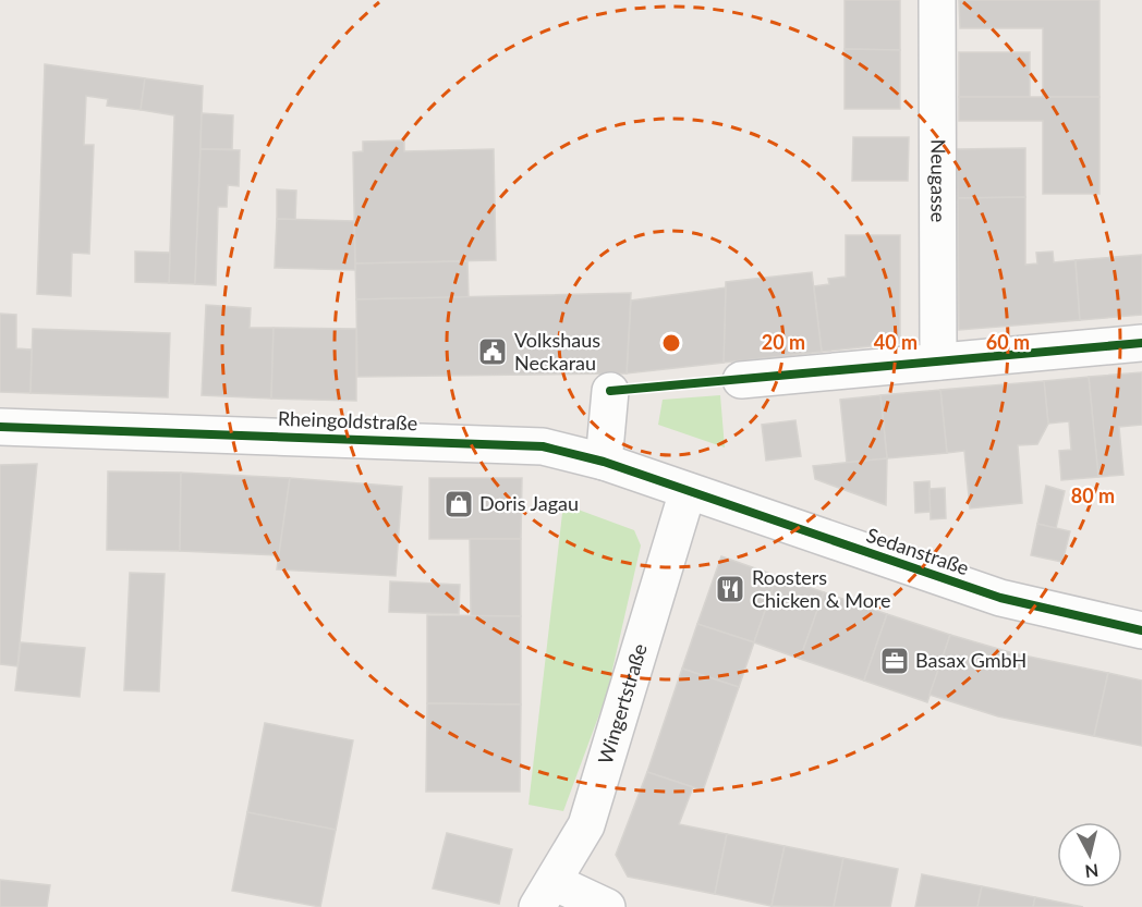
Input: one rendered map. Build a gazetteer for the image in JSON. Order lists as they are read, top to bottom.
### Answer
{
  "streets": {
    "street": [
      "Neugasse",
      "Rheingoldstraße",
      "Sedanstraße",
      "Wingertstraße"
    ]
  },
  "crossings": [
    ["Rheingoldstraße", "Sedanstraße"],
    ["Rheingoldstraße", "Wingertstraße"],
    ["Sedanstraße", "Wingertstraße"]
  ],
  "places": {
    "public building": ["Volkshaus Neckarau"],
    "shop": ["Doris Jagau"],
    "restaurant": ["Roosters Chicken & More"],
    "office": ["Basax GmbH"]
  },
  "north": "bottom",
  "rings": [
    "20 m",
    "40 m",
    "60 m",
    "80 m"
  ]
}
